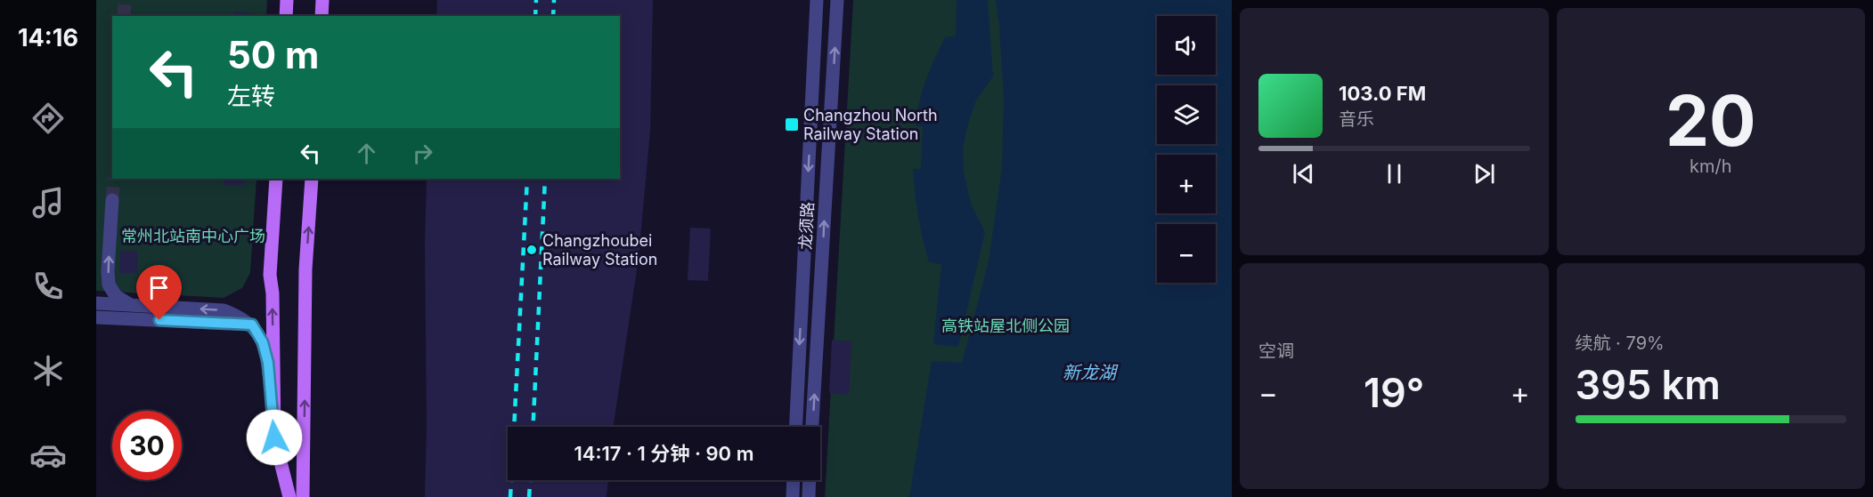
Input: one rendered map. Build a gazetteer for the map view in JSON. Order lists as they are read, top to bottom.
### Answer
{
  "streets": {
    "street": ["龙须路"]
  },
  "water": ["新龙湖"],
  "parks": ["常州北站南中心广场", "高铁站屋北侧公园"],
  "places": {
    "transit": ["Changzhou North Railway Station"],
    "other": ["Changzhoubei Railway Station"]
  },
  "page": {
    "tabs": "14:16",
    "tile": [
      ["20", "km/h"],
      "空调",
      ["续航 · 79%", "395 km"]
    ],
    "map_buttons": ["+", "−"],
    "turn": ["50 m", "左转"],
    "song": ["103.0 FM", "音乐"],
    "heat": ["−", "19°", "+"],
    "limit": "30",
    "trip": "14:17 · 1 分钟 · 90 m"
  }
}
